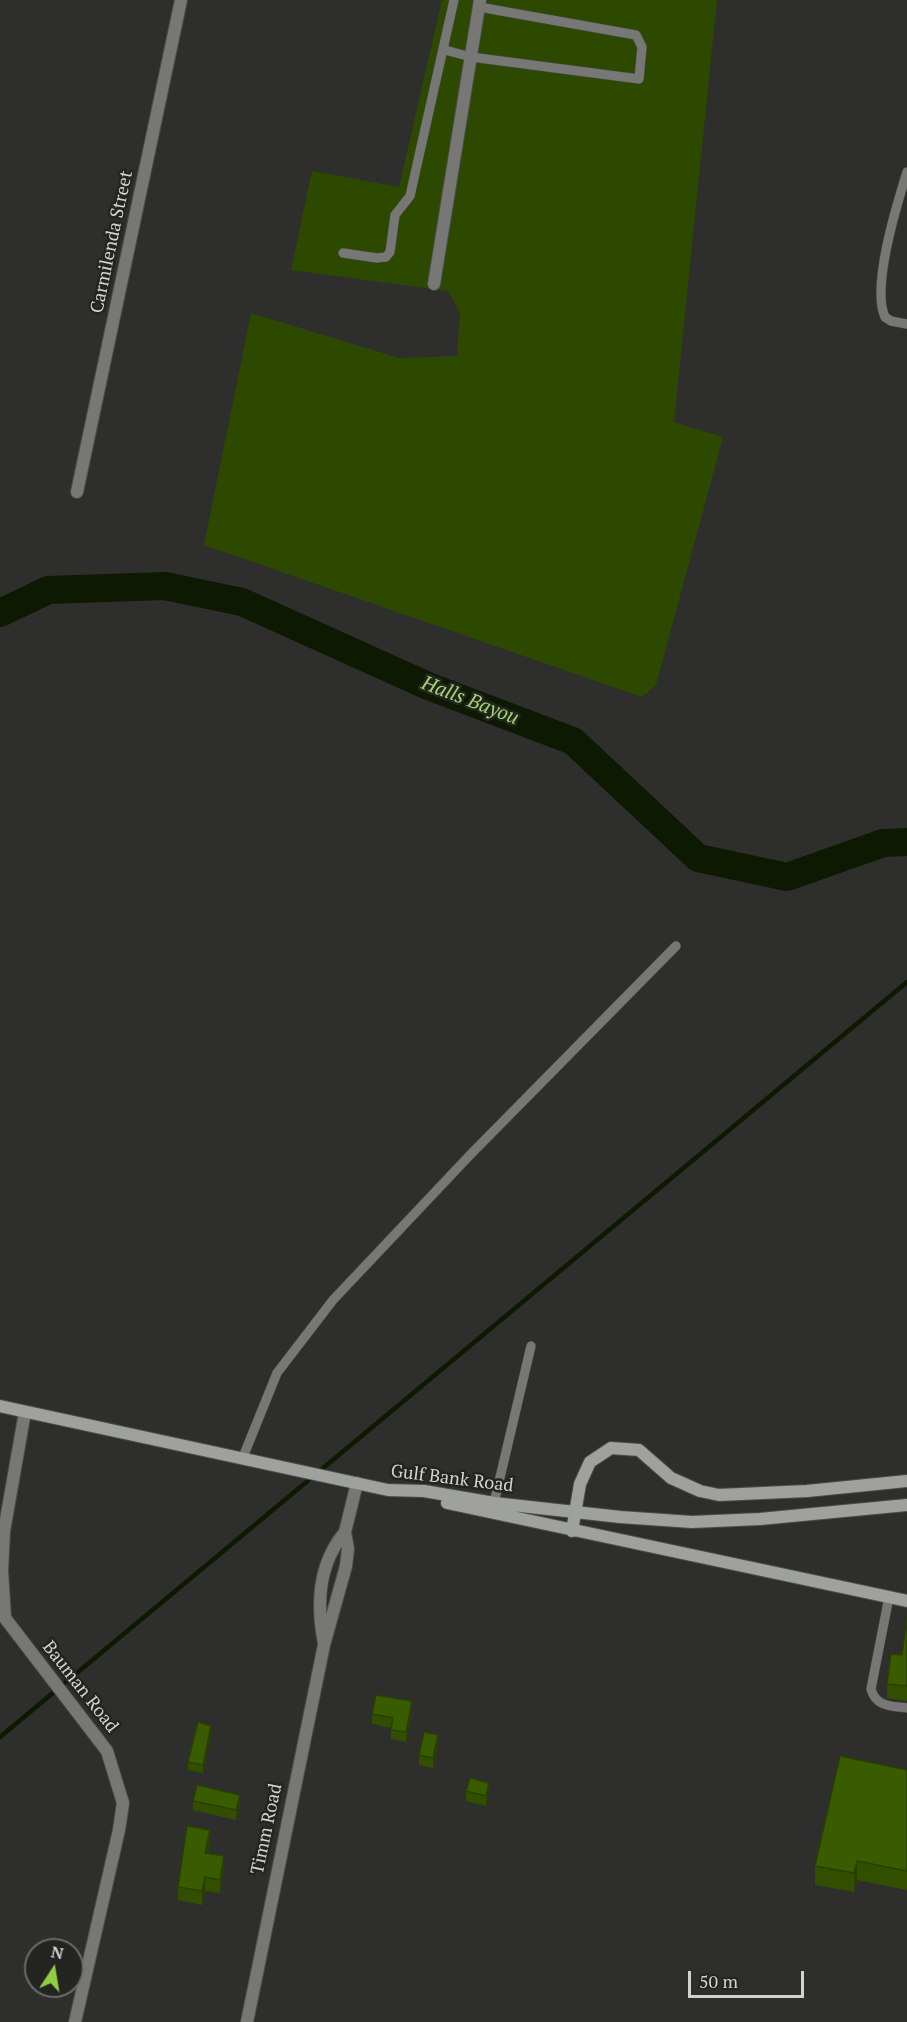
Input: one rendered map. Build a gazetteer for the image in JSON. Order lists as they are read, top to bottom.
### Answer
{
  "streets": {
    "main road": ["Gulf Bank Road"],
    "street": ["Carmilenda Street", "Bauman Road", "Timm Road"]
  },
  "crossings": [
    ["Gulf Bank Road", "Bauman Road"],
    ["Gulf Bank Road", "Timm Road"]
  ],
  "water": ["Halls Bayou"],
  "scale_bar": "50 m",
  "north": "top"
}
